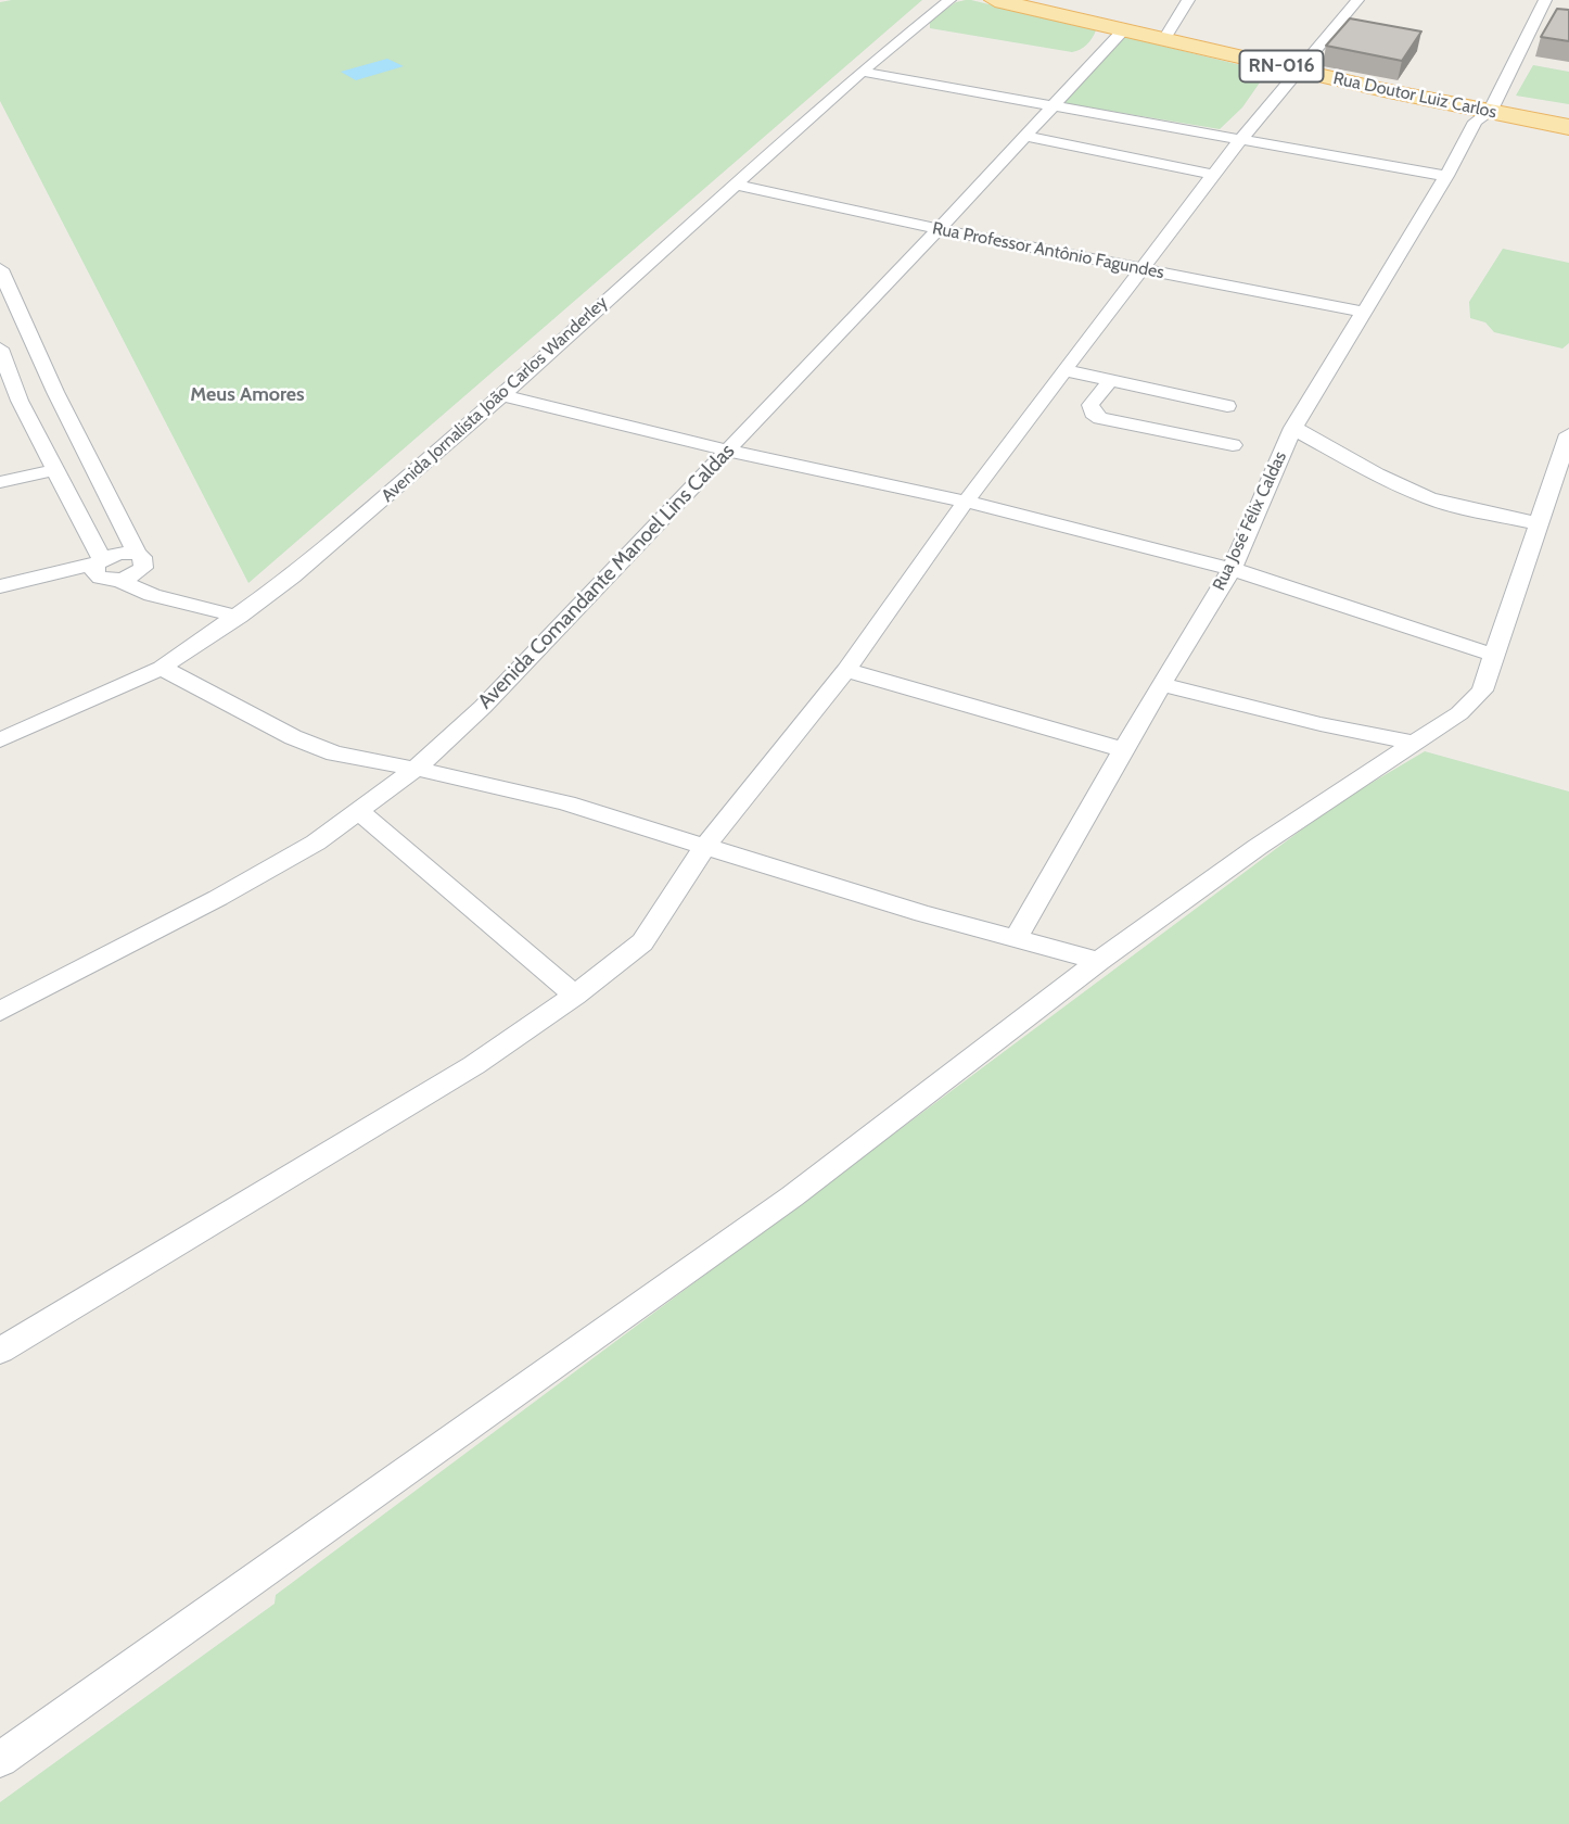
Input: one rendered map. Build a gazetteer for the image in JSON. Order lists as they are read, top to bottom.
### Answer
{
  "streets": {
    "main road": ["RN-016", "Rua Doutor Luiz Carlos"],
    "street": [
      "Rua Professor Antônio Fagundes",
      "Avenida Jornalista João Carlos Wanderley",
      "Rua José Félix Caldas",
      "Avenida Comandante Manoel Lins Caldas"
    ]
  },
  "crossings": [
    ["Rua Doutor Luiz Carlos", "Rua José Félix Caldas"],
    ["Rua Doutor Luiz Carlos", "Avenida Comandante Manoel Lins Caldas"],
    ["Rua Professor Antônio Fagundes", "Avenida Jornalista João Carlos Wanderley"],
    ["Rua Professor Antônio Fagundes", "Rua José Félix Caldas"],
    ["Rua Professor Antônio Fagundes", "Avenida Comandante Manoel Lins Caldas"]
  ],
  "districts": ["Meus Amores"]
}
